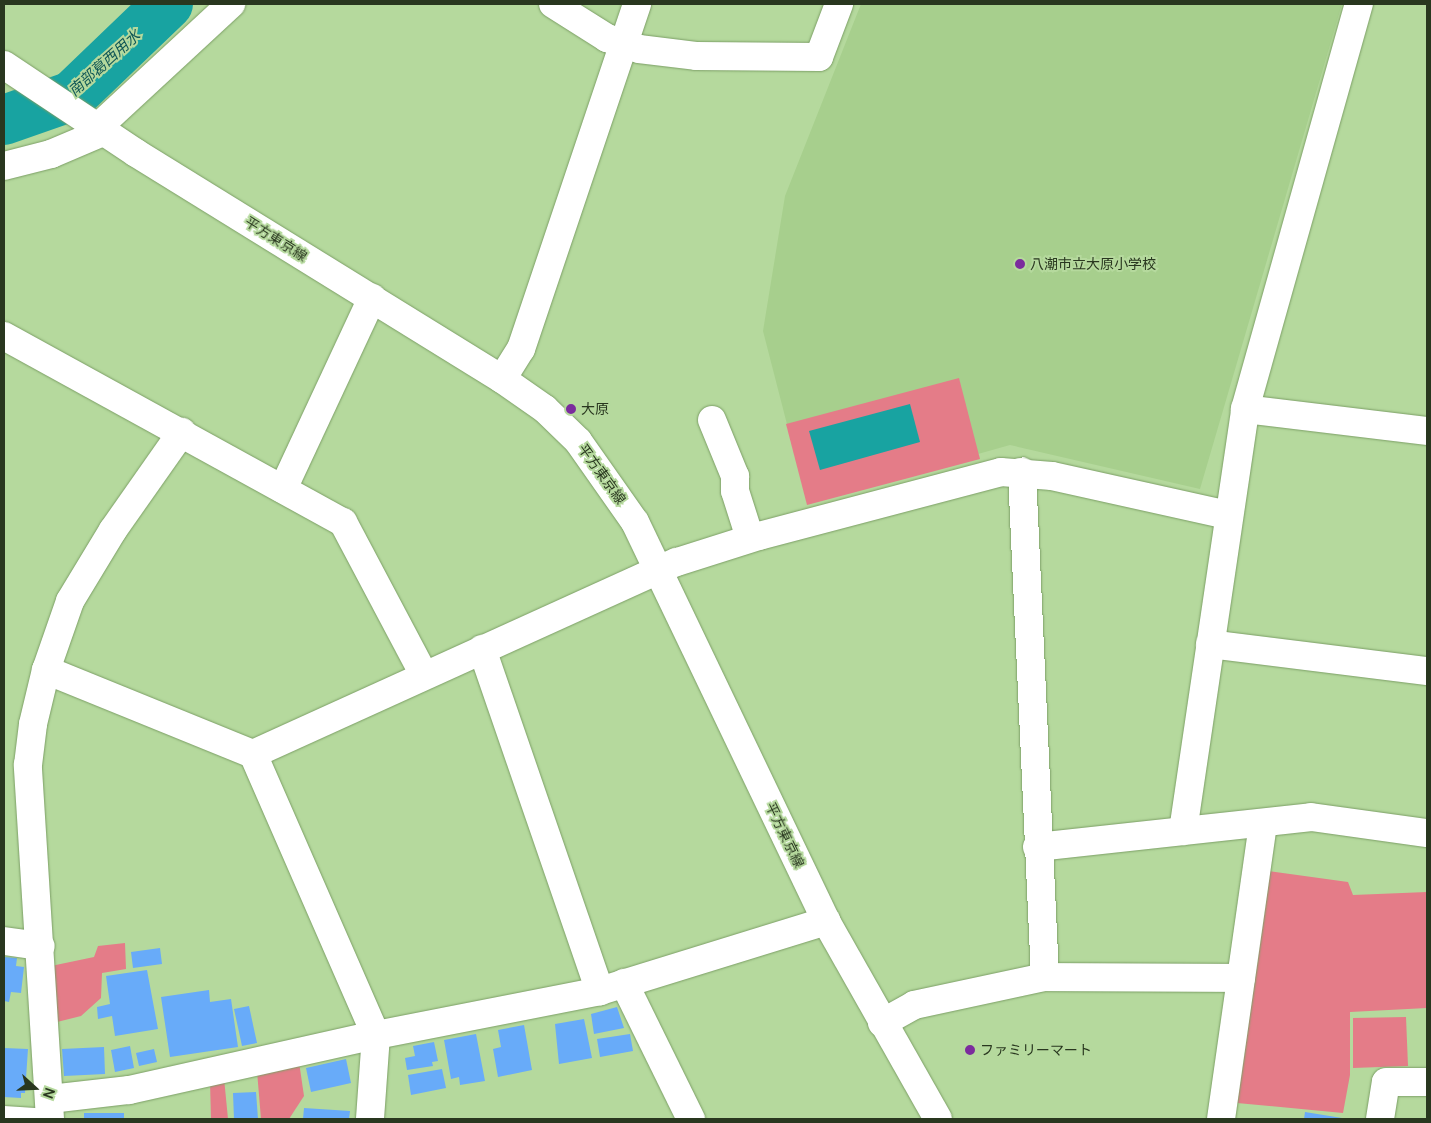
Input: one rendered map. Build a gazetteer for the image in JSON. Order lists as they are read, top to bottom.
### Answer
{
  "streets": {
    "street": ["平方東京線"]
  },
  "water": ["南部葛西用水"],
  "places": ["八潮市立大原小学校", "大原", "ファミリーマート"],
  "north": "right"
}
